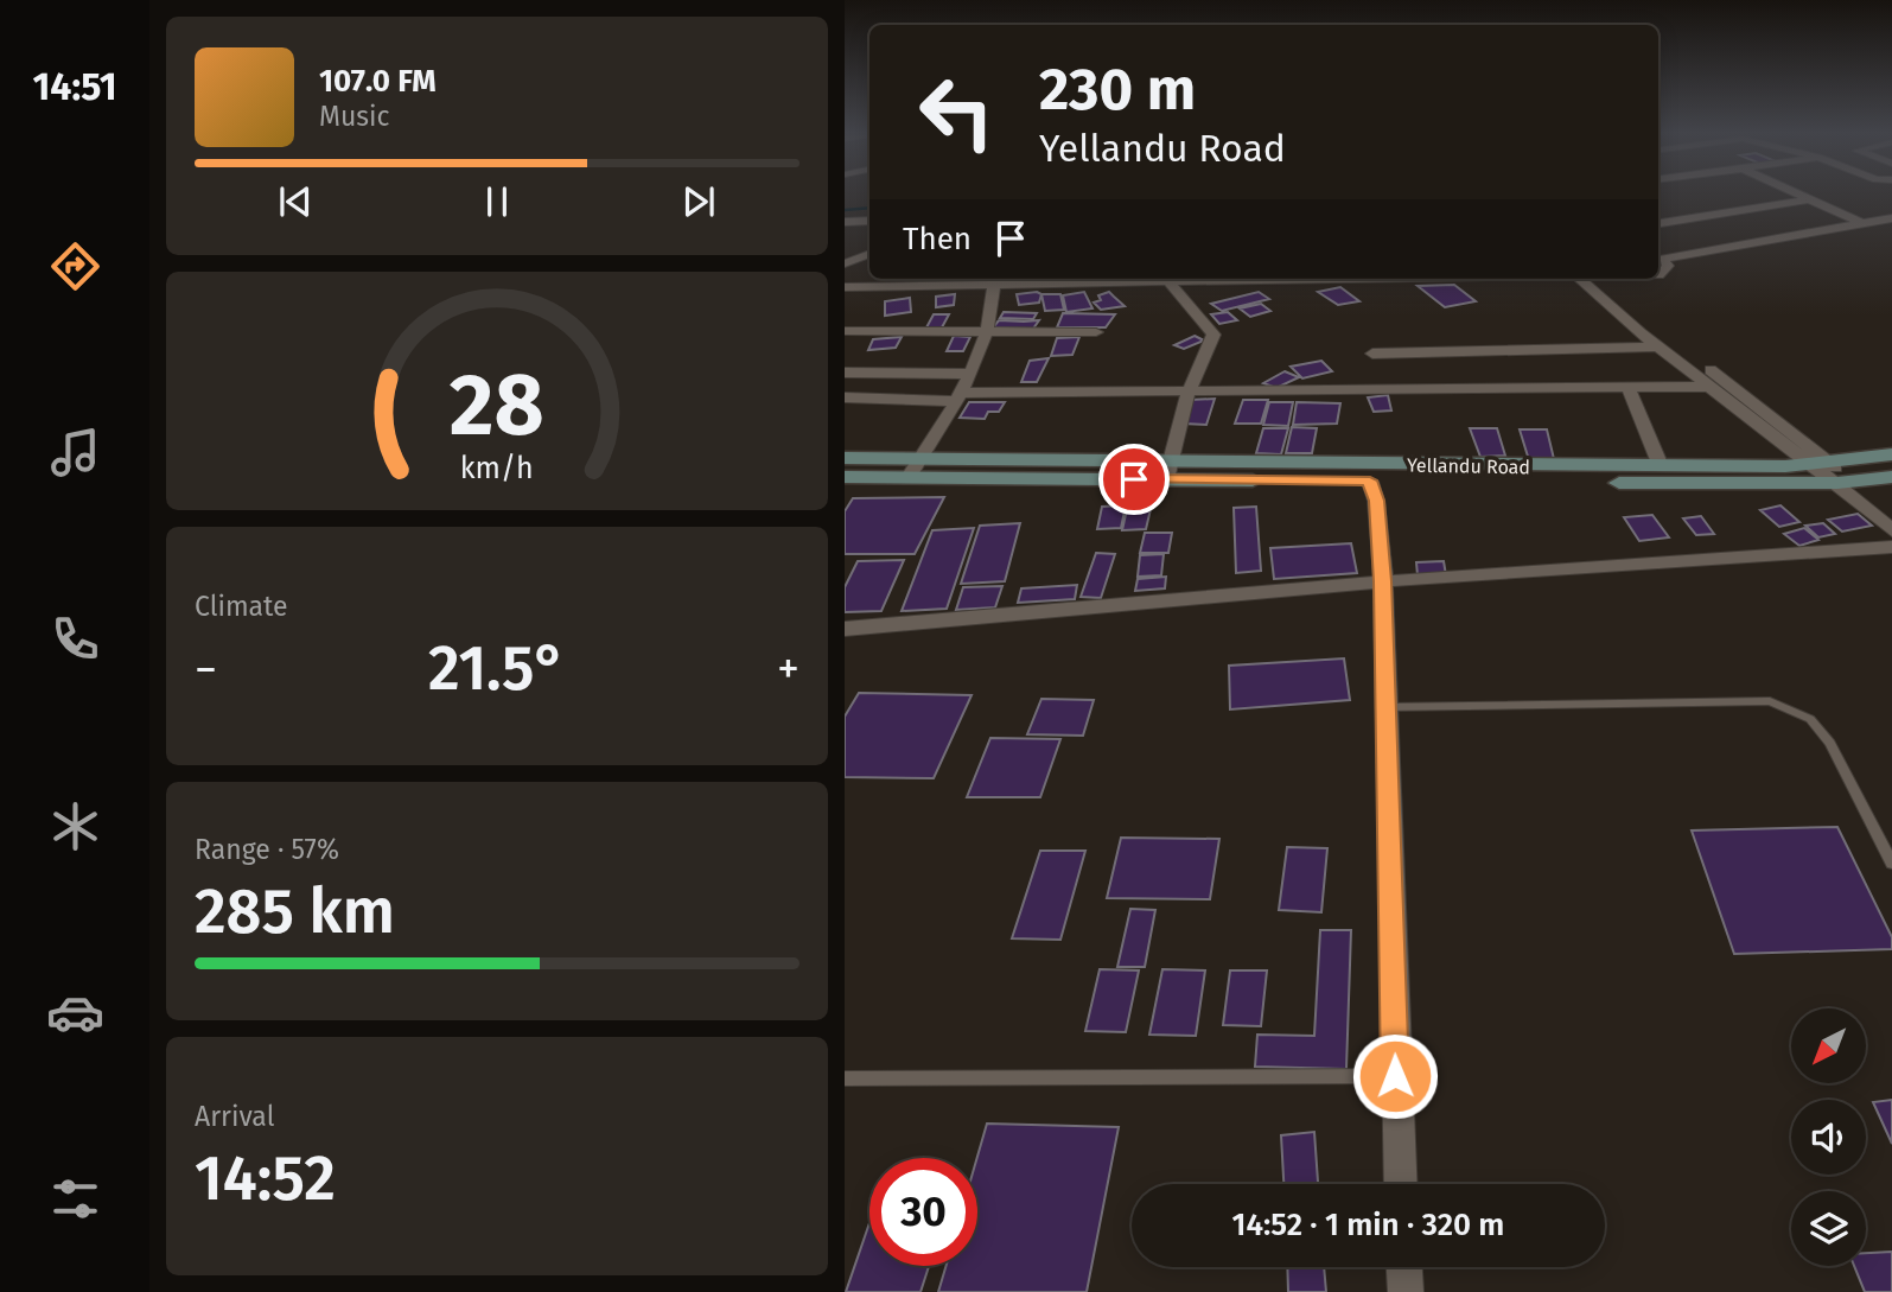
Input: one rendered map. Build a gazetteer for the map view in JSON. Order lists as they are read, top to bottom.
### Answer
{
  "streets": {
    "main road": ["Yellandu Road"]
  },
  "north": "bottom left",
  "page": {
    "tabs": "14:51",
    "turn": ["230 m", "Yellandu Road"],
    "song": ["107.0 FM", "Music"],
    "then": "Then",
    "tile": [
      "Climate",
      ["Range · 57%", "285 km"],
      ["Arrival", "14:52"]
    ],
    "heat": ["−", "21.5°", "+"],
    "limit": "30",
    "trip": "14:52 · 1 min · 320 m",
    "gauge": ["28", "km/h"]
  }
}
